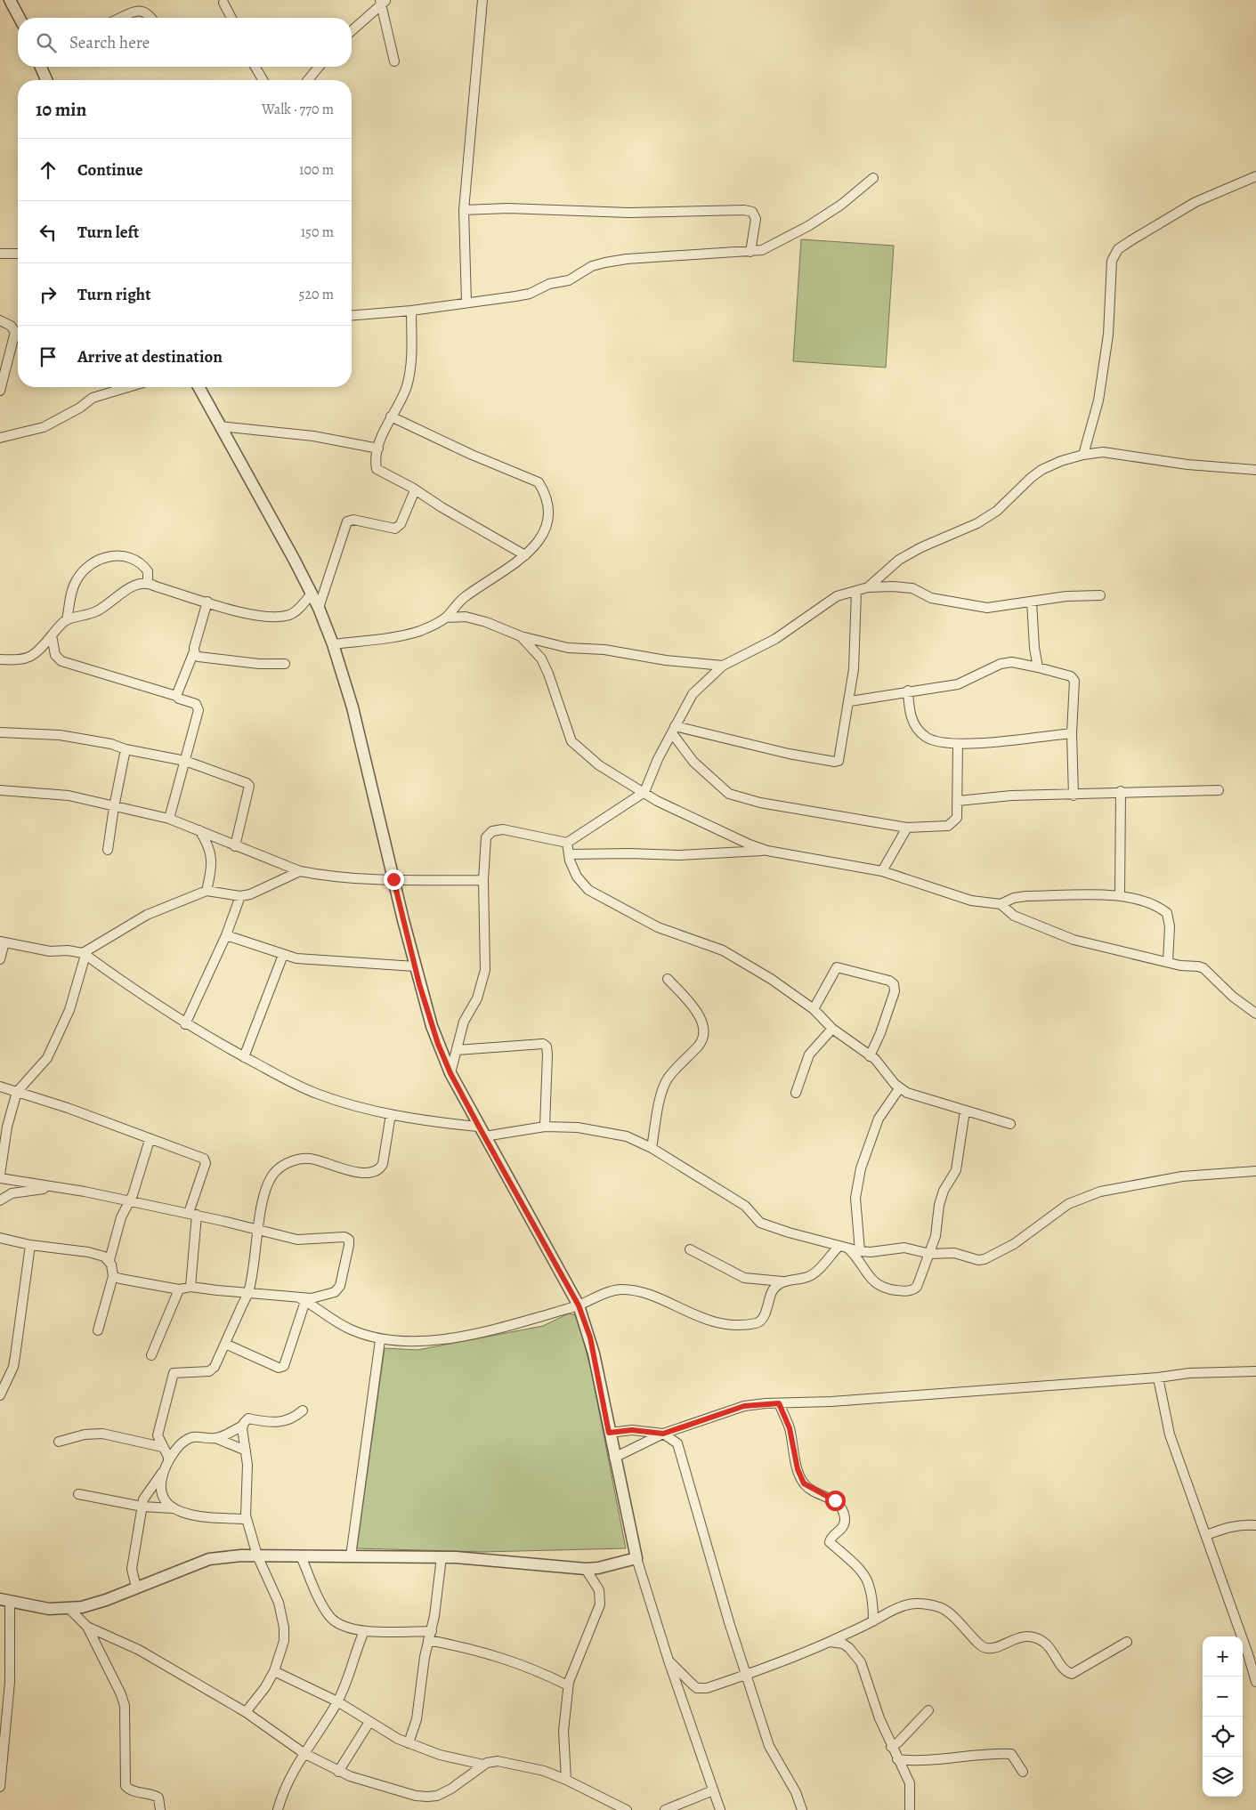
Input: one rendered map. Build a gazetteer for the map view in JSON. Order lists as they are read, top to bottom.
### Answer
{
  "page": {
    "search": "Search here",
    "heading": ["10 min", "Walk · 770 m"],
    "list": [
      ["Continue", "100 m"],
      ["Turn left", "150 m"],
      ["Turn right", "520 m"],
      "Arrive at destination"
    ],
    "map_buttons": ["+", "−"]
  }
}
